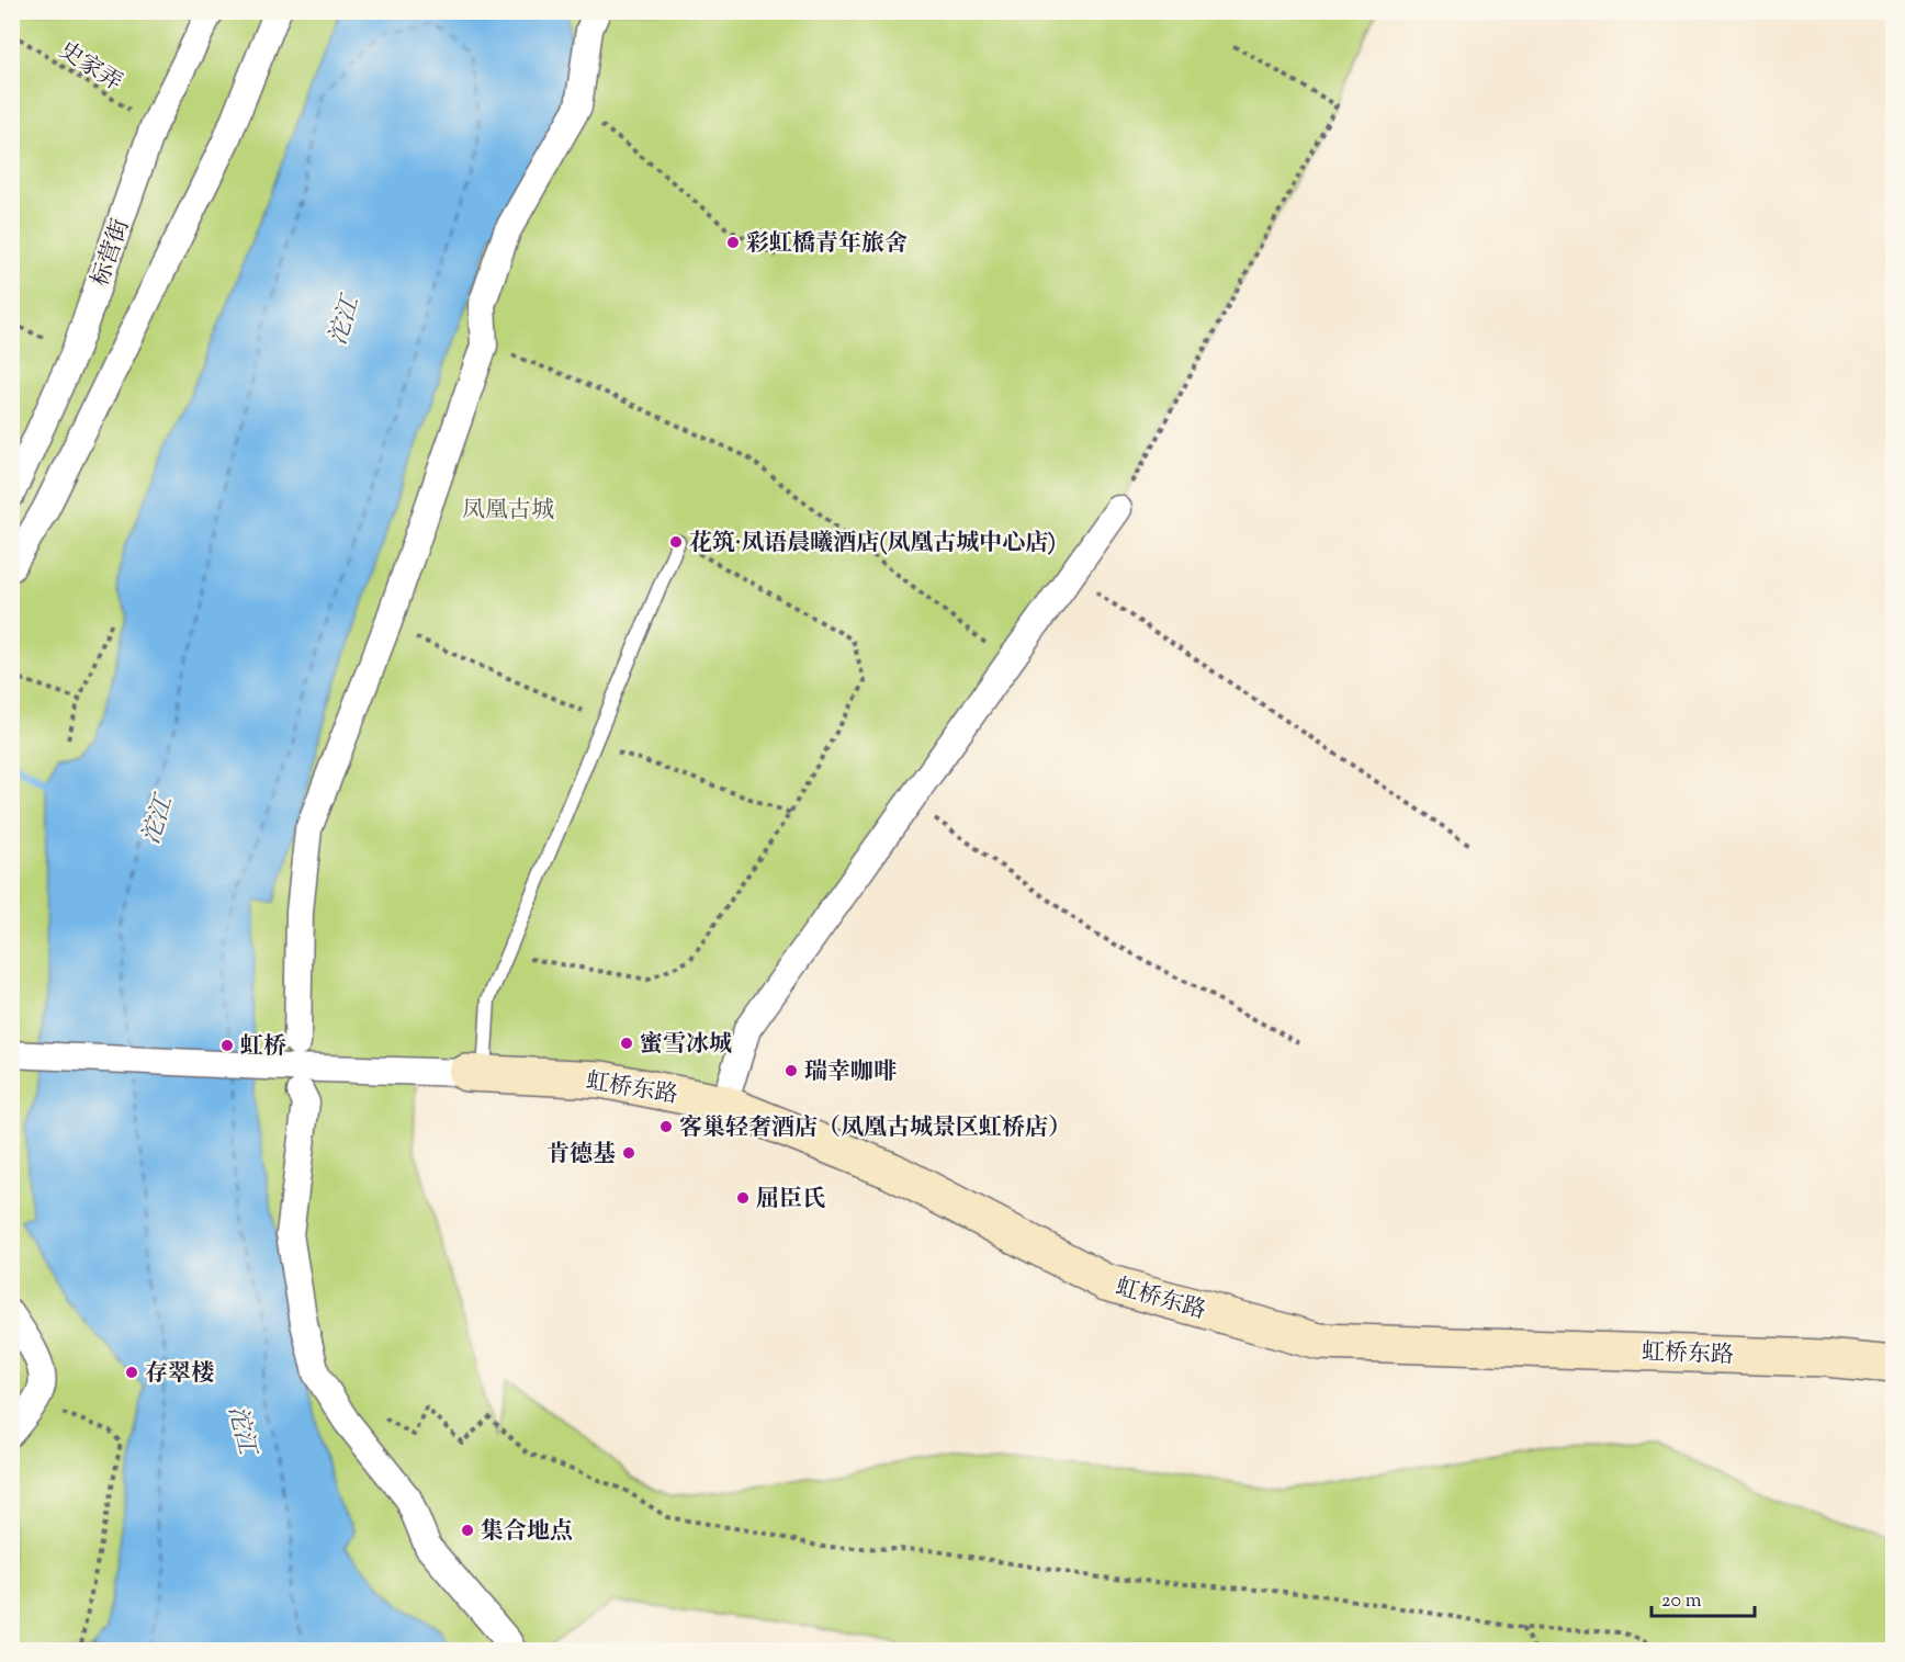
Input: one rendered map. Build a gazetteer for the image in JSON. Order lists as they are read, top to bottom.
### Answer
{
  "streets": {
    "street": ["标营街", "虹桥东路"],
    "path": ["史家弄"]
  },
  "crossings": [
    ["史家弄", "标营街"]
  ],
  "water": ["沱江"],
  "parks": ["凤凰古城"],
  "places": [
    "彩虹橋青年旅舍",
    "花筑·凤语晨曦酒店(凤凰古城中心店)",
    "蜜雪冰城",
    "虹桥",
    "瑞幸咖啡",
    "客巢轻奢酒店（凤凰古城景区虹桥店）",
    "肯德基",
    "屈臣氏",
    "存翠楼",
    "集合地点"
  ],
  "scale_bar": "20 m"
}
